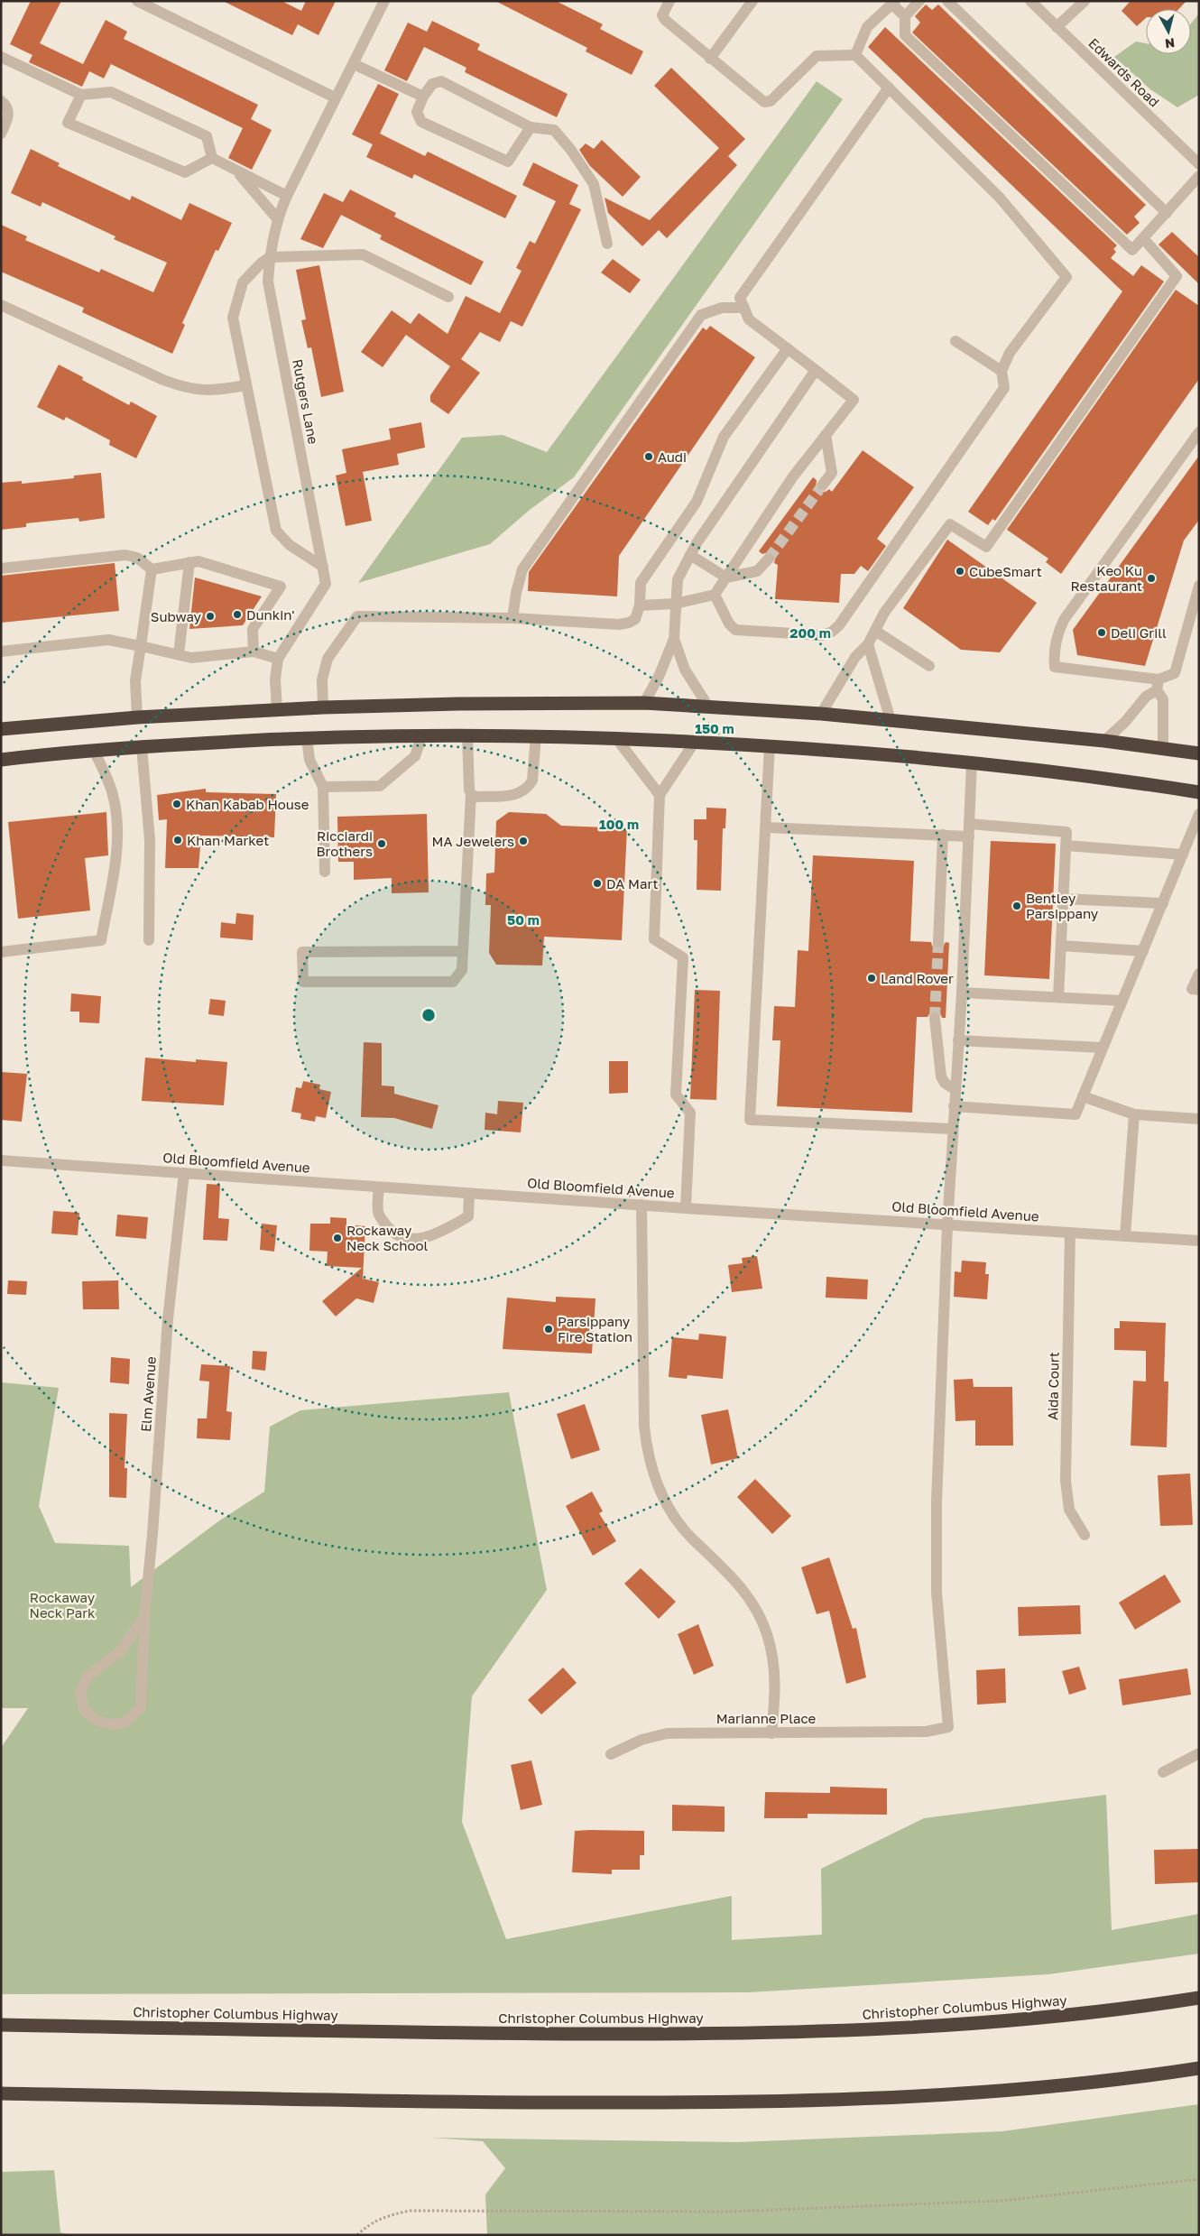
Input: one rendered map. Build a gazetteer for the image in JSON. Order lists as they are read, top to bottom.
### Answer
{
  "streets": {
    "highway": ["Christopher Columbus Highway"],
    "street": [
      "Edwards Road",
      "Rutgers Lane",
      "Old Bloomfield Avenue",
      "Aida Court",
      "Elm Avenue",
      "Marianne Place"
    ]
  },
  "crossings": [
    ["Old Bloomfield Avenue", "Aida Court"],
    ["Old Bloomfield Avenue", "Elm Avenue"],
    ["Old Bloomfield Avenue", "Marianne Place"]
  ],
  "parks": ["Rockaway Neck Park"],
  "places": [
    "Audi",
    "CubeSmart",
    "Keo Ku Restaurant",
    "Dunkin'",
    "Subway",
    "Deli Grill",
    "Khan Kabab House",
    "Khan Market",
    "MA Jewelers",
    "Ricciardi Brothers",
    "DA Mart",
    "Bentley Parsippany",
    "Land Rover",
    "Rockaway Neck School",
    "Parsippany Fire Station"
  ],
  "north": "bottom",
  "rings": [
    "200 m",
    "150 m",
    "100 m",
    "50 m"
  ]
}
